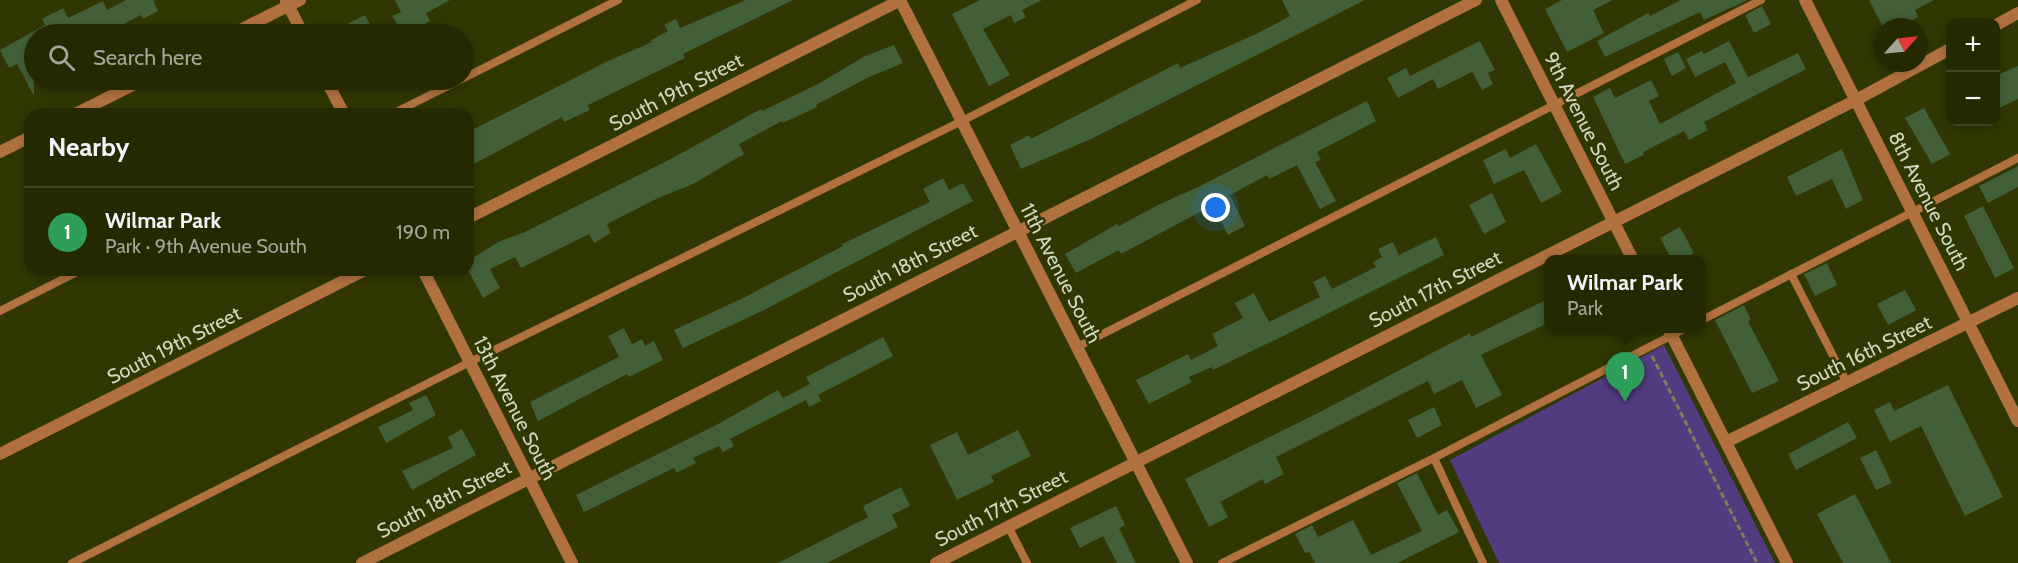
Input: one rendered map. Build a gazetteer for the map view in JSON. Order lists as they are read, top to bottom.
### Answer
{
  "streets": {
    "street": [
      "South 19th Street",
      "9th Avenue South",
      "8th Avenue South",
      "South 18th Street",
      "11th Avenue South",
      "South 17th Street",
      "South 16th Street",
      "13th Avenue South"
    ]
  },
  "crossings": [
    ["South 19th Street", "11th Avenue South"],
    ["9th Avenue South", "South 17th Street"],
    ["8th Avenue South", "South 17th Street"],
    ["8th Avenue South", "South 16th Street"],
    ["South 18th Street", "11th Avenue South"],
    ["South 18th Street", "13th Avenue South"],
    ["11th Avenue South", "South 17th Street"]
  ],
  "north": "top right",
  "page": {
    "map_buttons": ["+", "−"],
    "search": "Search here",
    "heading": "Nearby",
    "list": [
      {
        "mark": "1",
        "name": "Wilmar Park",
        "note": "Park · 9th Avenue South",
        "value": "190 m"
      }
    ],
    "popup": ["Wilmar Park", "Park"],
    "pins": "1"
  }
}
